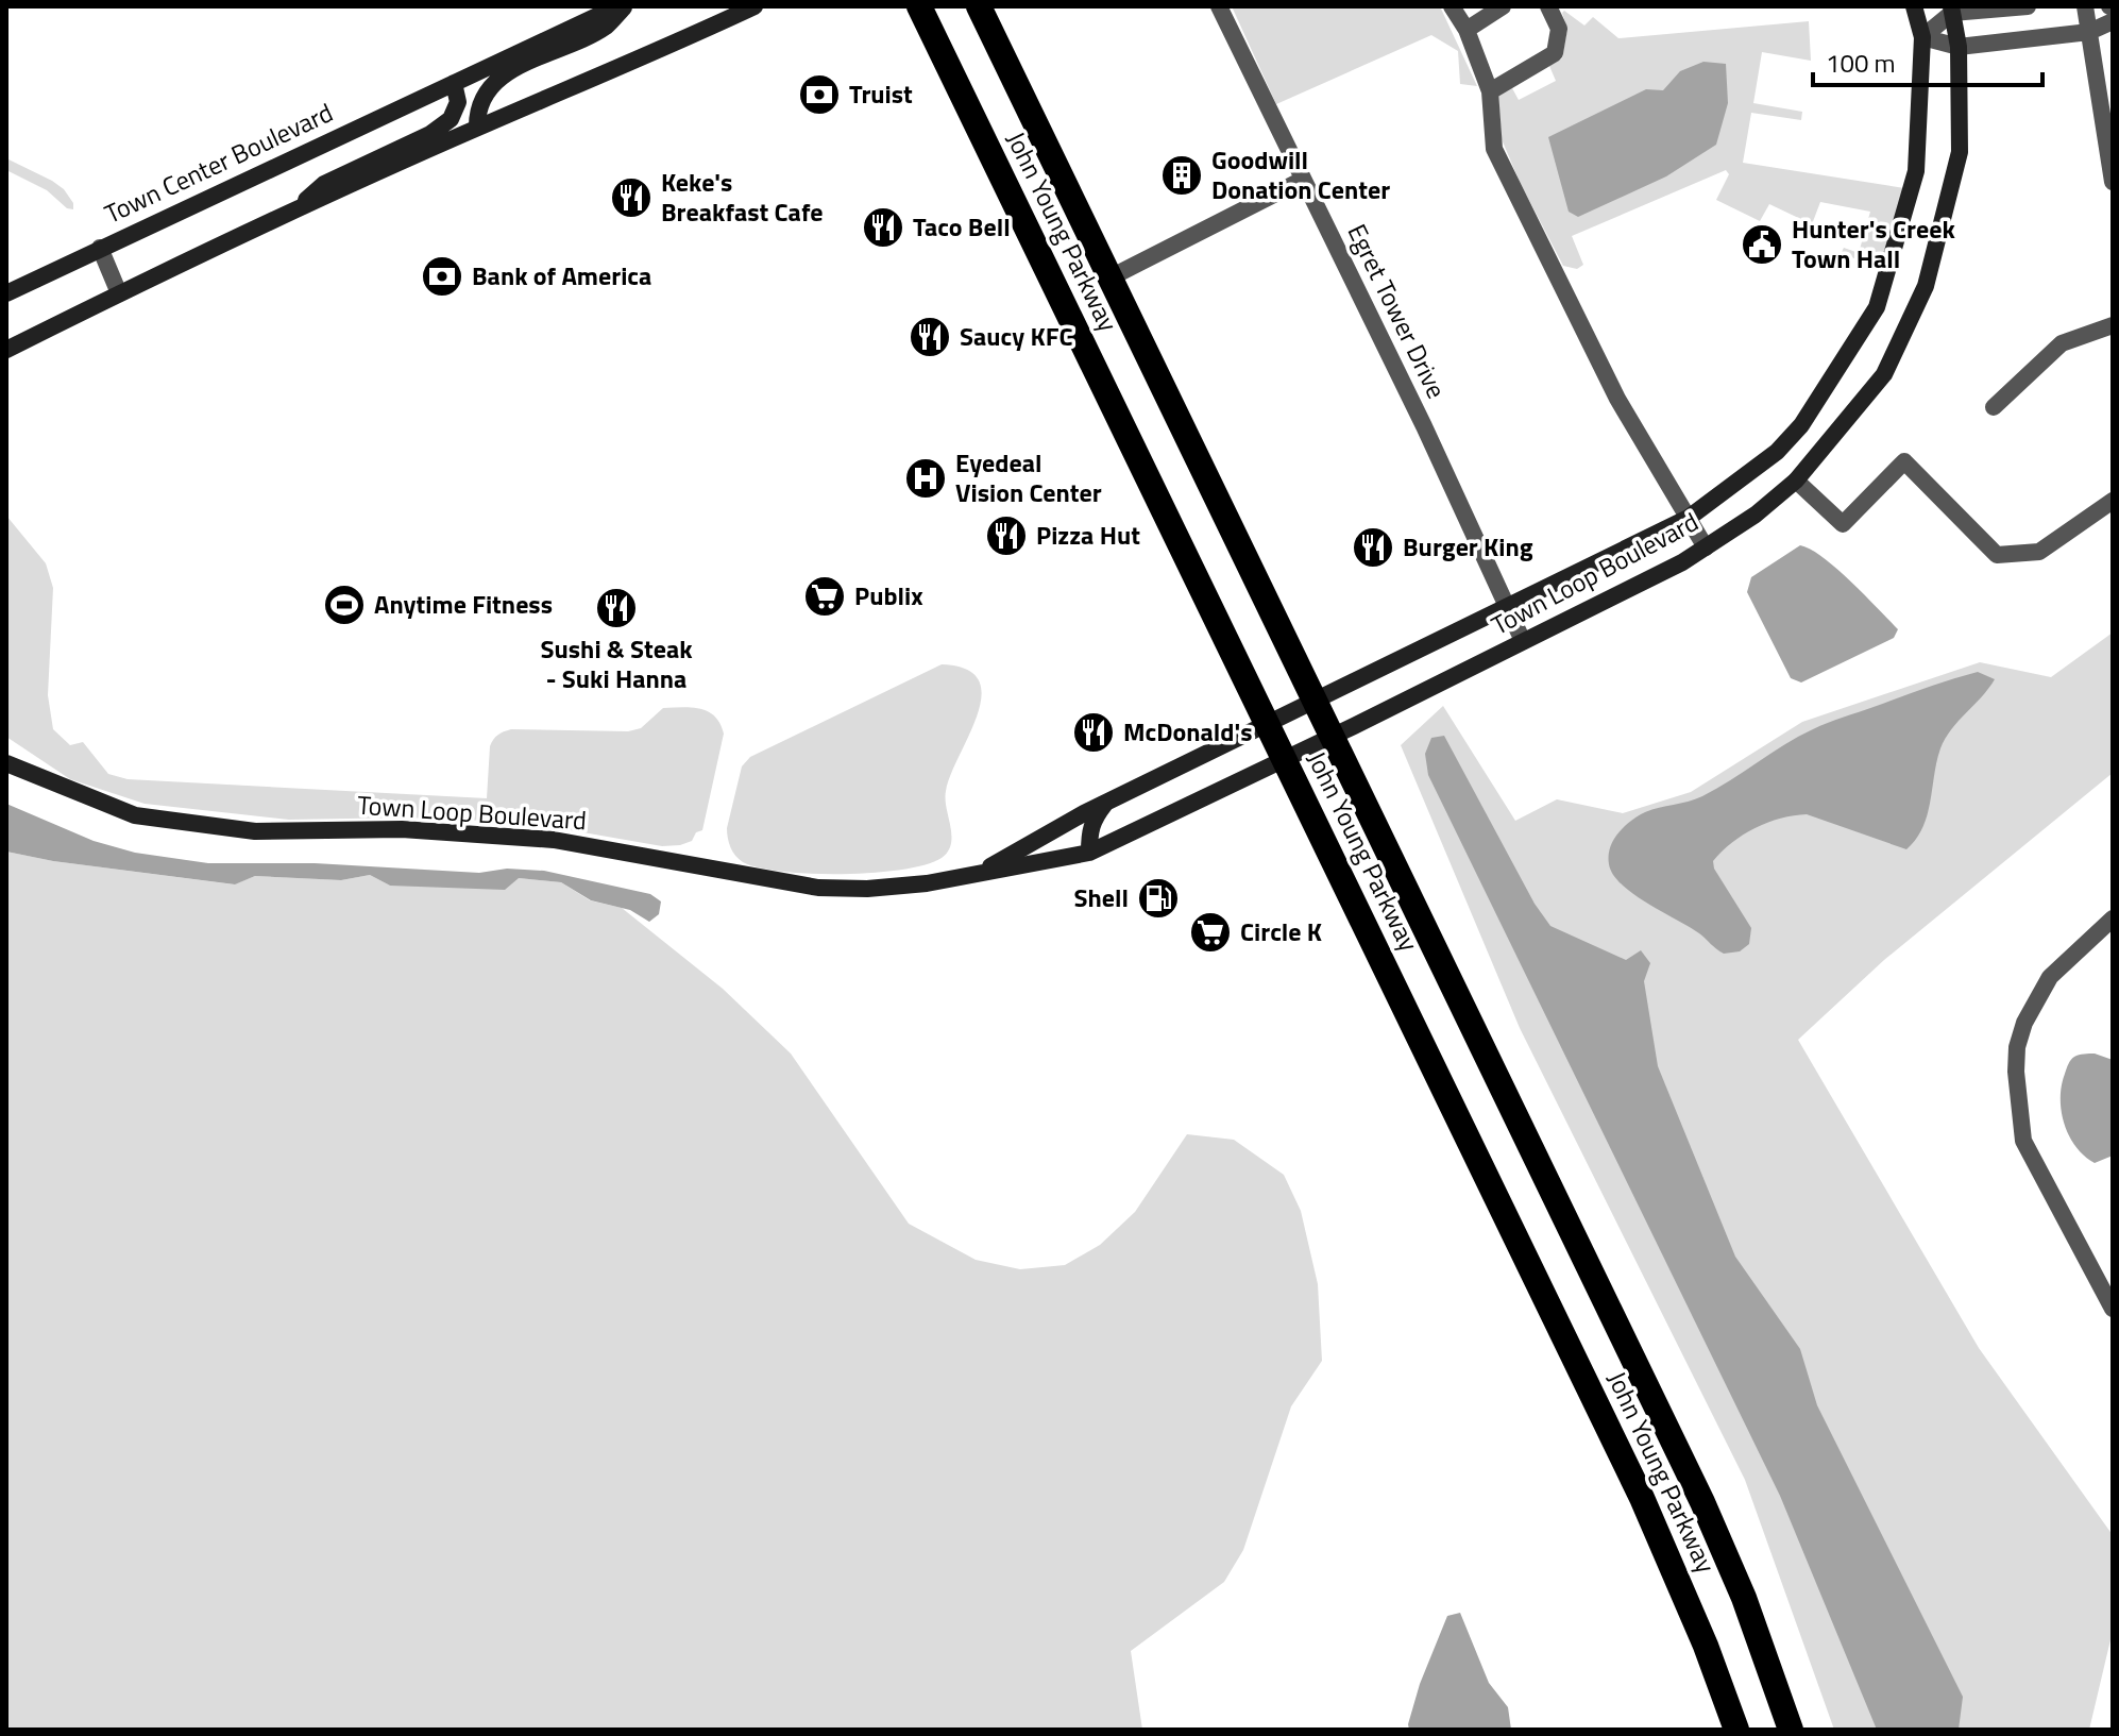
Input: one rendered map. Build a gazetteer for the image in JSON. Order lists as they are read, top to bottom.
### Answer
{
  "streets": {
    "highway": ["John Young Parkway"],
    "street": ["Town Center Boulevard", "Egret Tower Drive", "Town Loop Boulevard"]
  },
  "crossings": [
    ["John Young Parkway", "Town Loop Boulevard"],
    ["Egret Tower Drive", "Town Loop Boulevard"]
  ],
  "places": {
    "bank": ["Truist", "Bank of America"],
    "building": ["Goodwill Donation Center"],
    "restaurant": [
      "Keke's Breakfast Cafe",
      "Taco Bell",
      "Saucy KFC",
      "Pizza Hut",
      "Burger King",
      "Sushi & Steak - Suki Hanna",
      "McDonald's"
    ],
    "public building": ["Hunter's Creek Town Hall"],
    "hospital": ["Eyedeal Vision Center"],
    "supermarket": ["Publix", "Circle K"],
    "sports": ["Anytime Fitness"],
    "fuel station": ["Shell"]
  },
  "scale_bar": "100 m"
}
